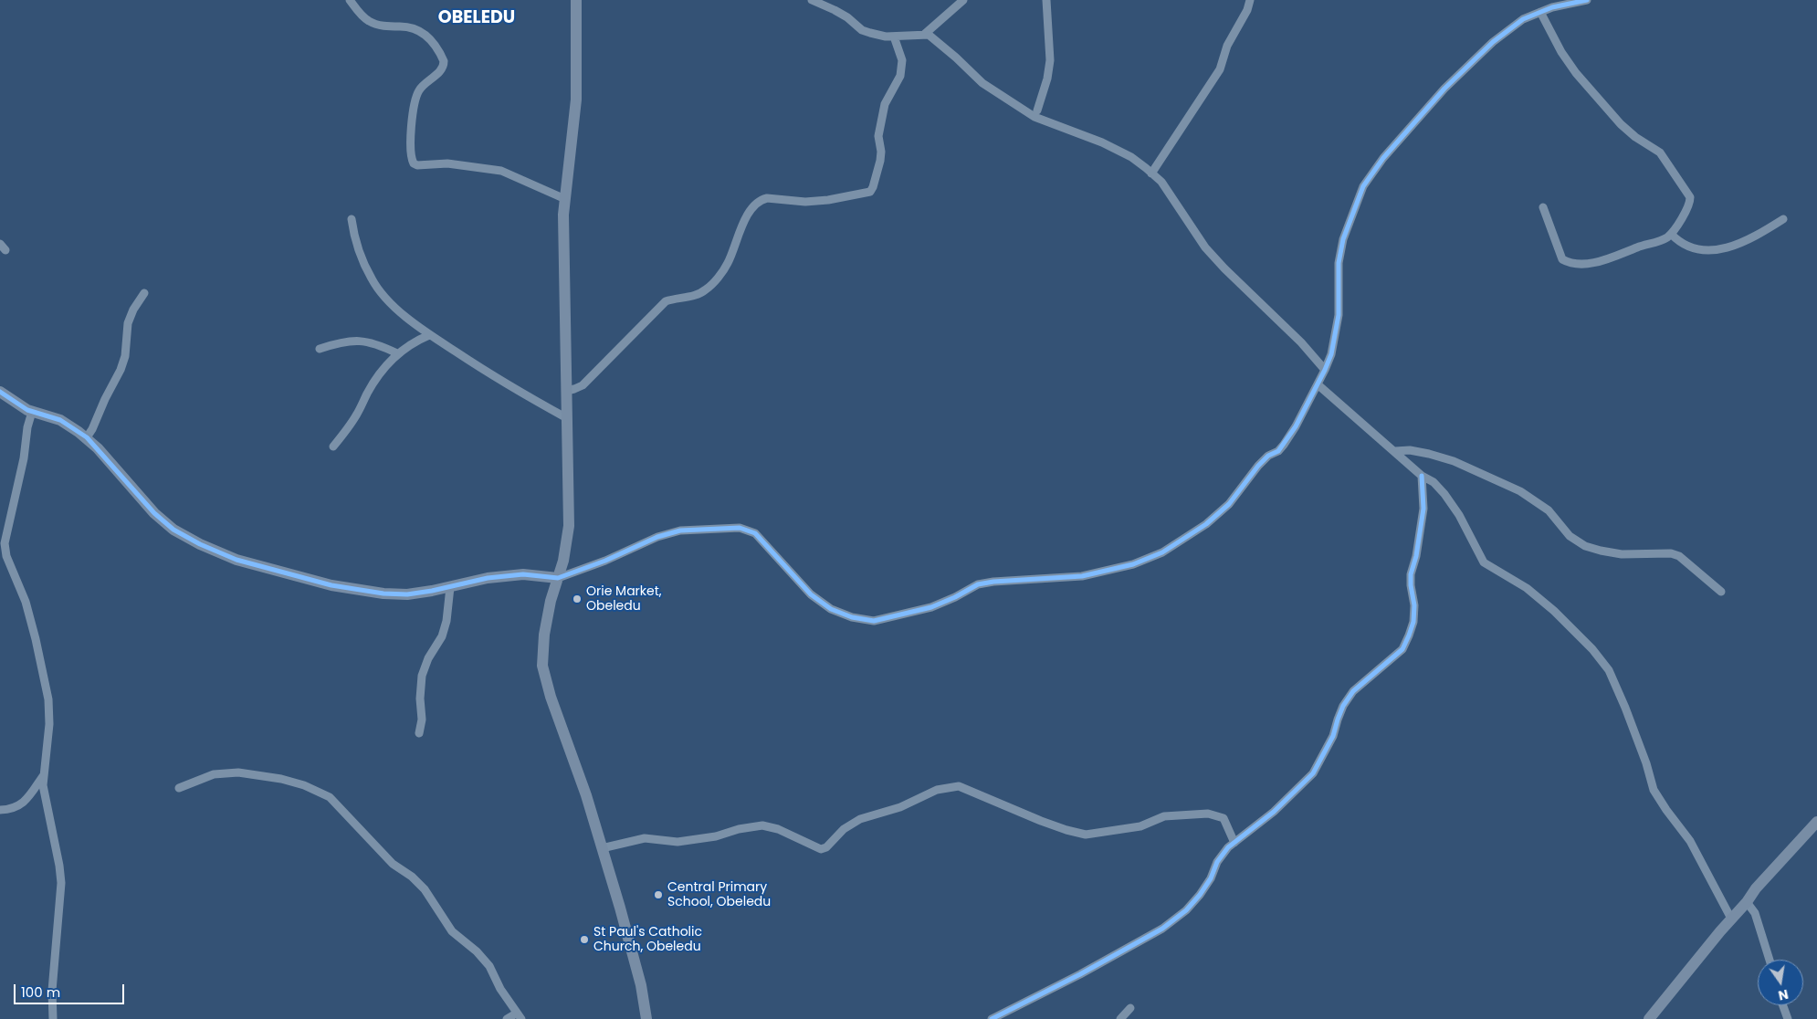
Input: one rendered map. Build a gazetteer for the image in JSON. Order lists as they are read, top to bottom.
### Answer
{
  "districts": ["OBELEDU"],
  "places": ["Orie Market, Obeledu", "Central Primary School, Obeledu", "St Paul's Catholic Church, Obeledu"],
  "scale_bar": "100 m",
  "north": "bottom"
}
